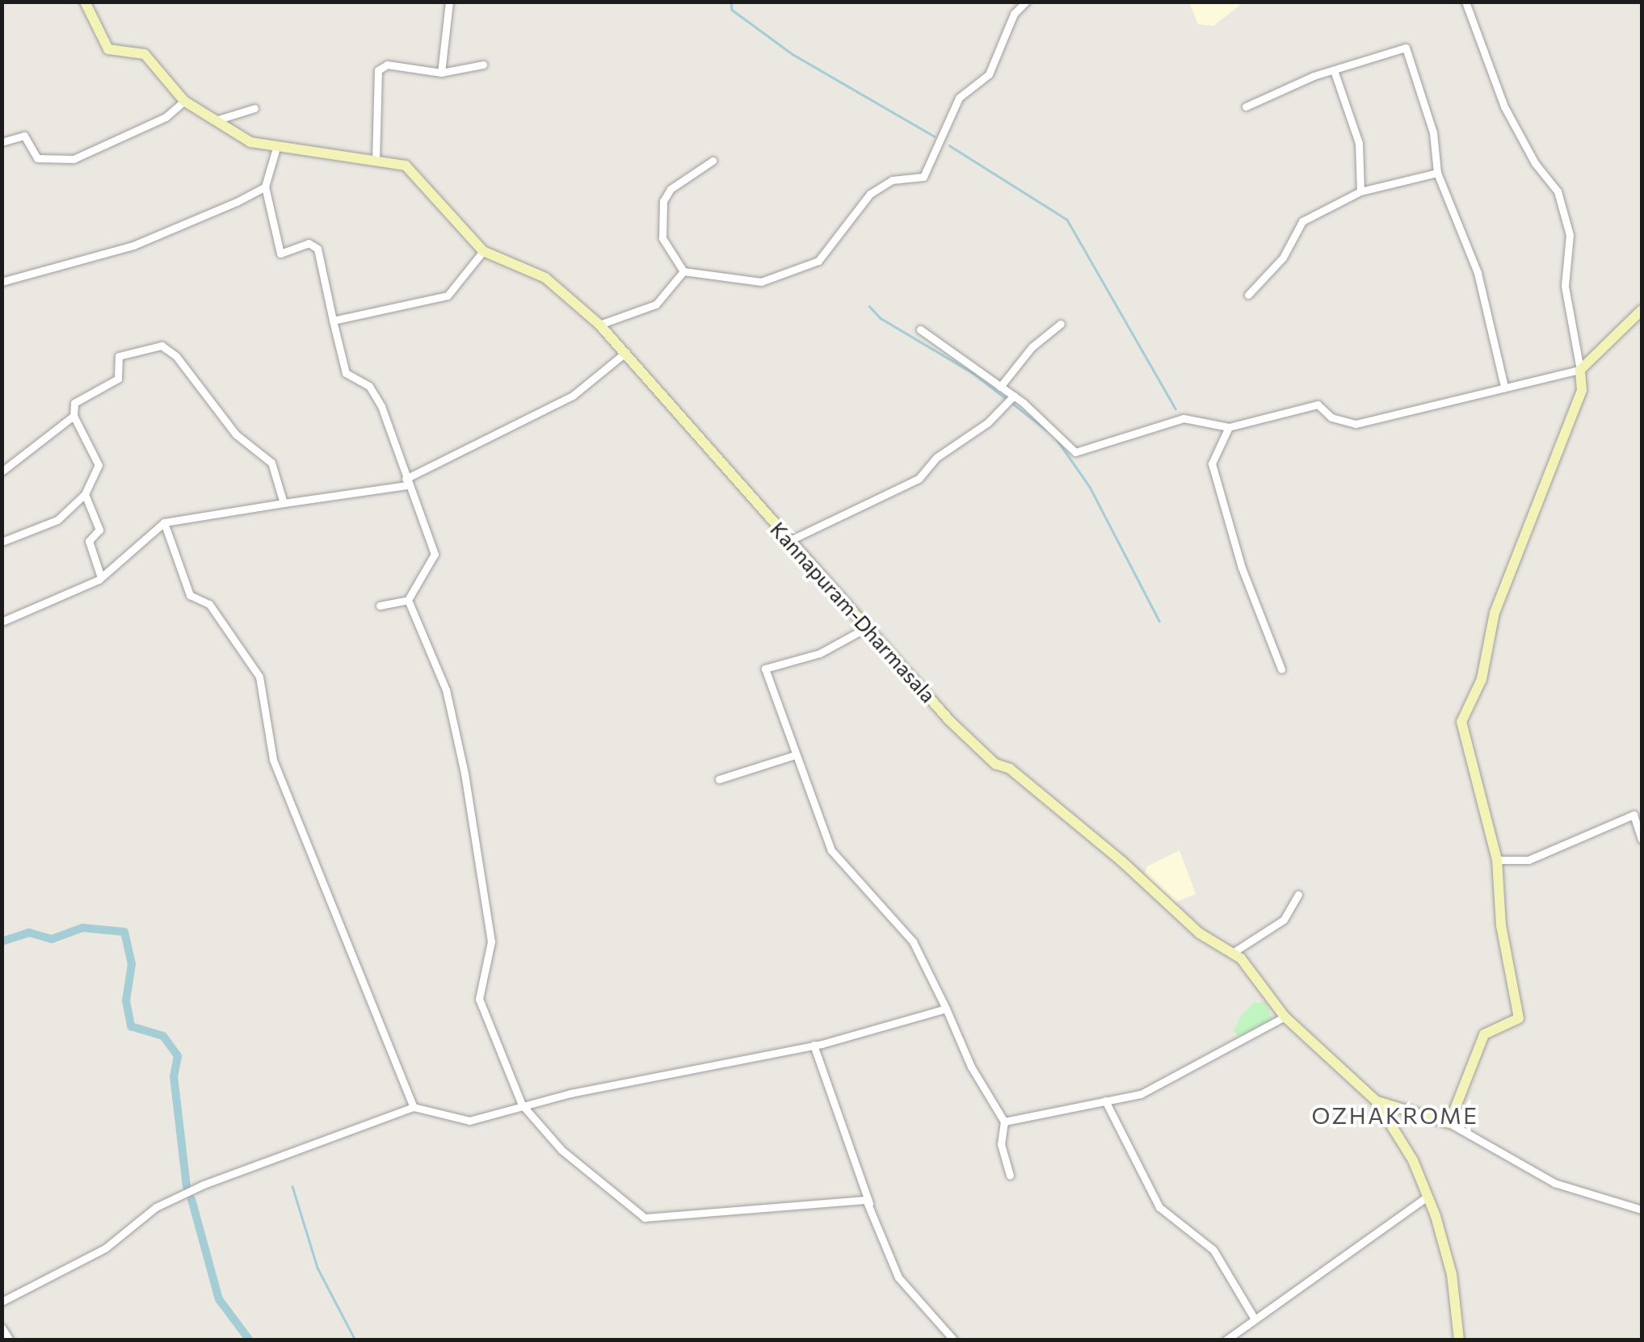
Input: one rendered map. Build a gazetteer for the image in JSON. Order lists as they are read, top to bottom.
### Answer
{
  "streets": {
    "main road": ["Kannapuram-Dharmasala"]
  },
  "districts": ["OZHAKROME"]
}
